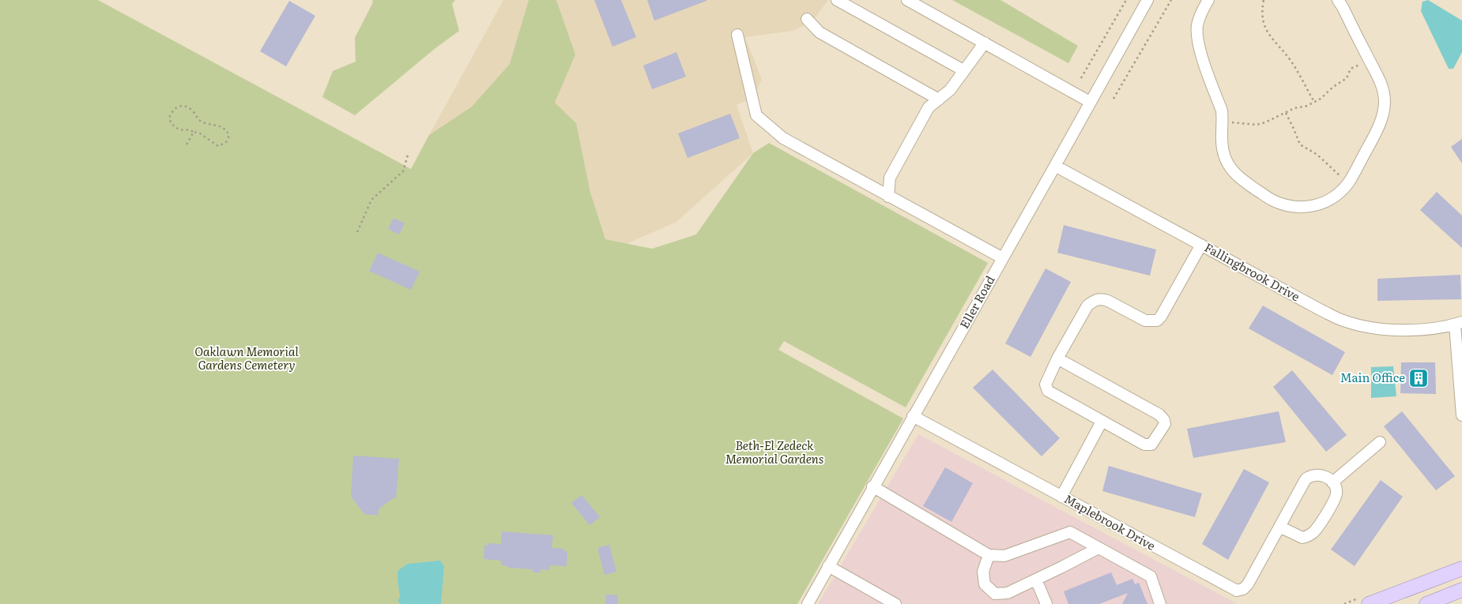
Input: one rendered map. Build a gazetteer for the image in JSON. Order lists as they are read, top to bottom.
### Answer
{
  "streets": {
    "street": ["Fallingbrook Drive", "Eller Road", "Maplebrook Drive"]
  },
  "crossings": [
    ["Fallingbrook Drive", "Eller Road"],
    ["Eller Road", "Maplebrook Drive"]
  ],
  "parks": ["Oaklawn Memorial Gardens Cemetery", "Beth-El Zedeck Memorial Gardens"],
  "places": {
    "building": ["Main Office"]
  }
}
